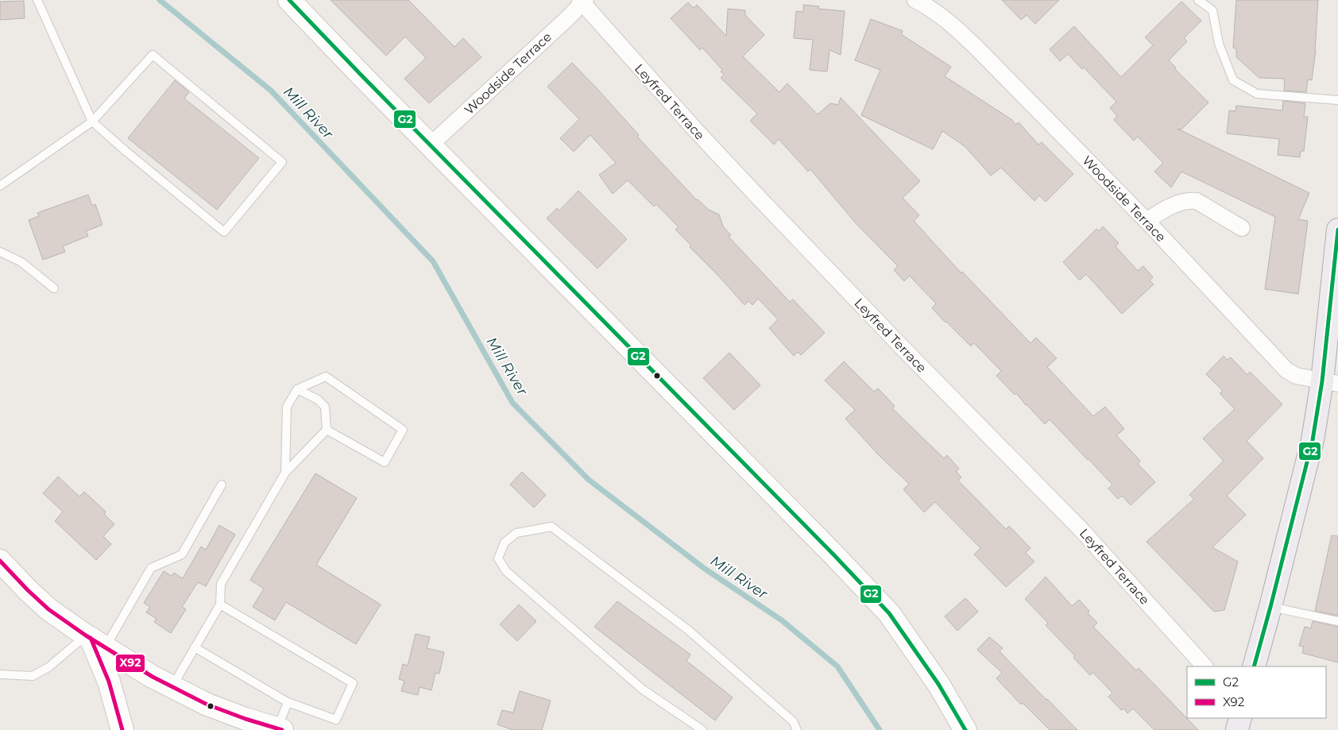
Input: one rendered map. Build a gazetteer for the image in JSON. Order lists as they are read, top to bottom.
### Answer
{
  "streets": {
    "street": ["Woodside Terrace", "Leyfred Terrace"]
  },
  "crossings": [
    ["Woodside Terrace", "Leyfred Terrace"]
  ],
  "water": ["Mill River"],
  "lines": ["transit line G2", "transit line X92"],
  "legend": ["G2", "X92"]
}
